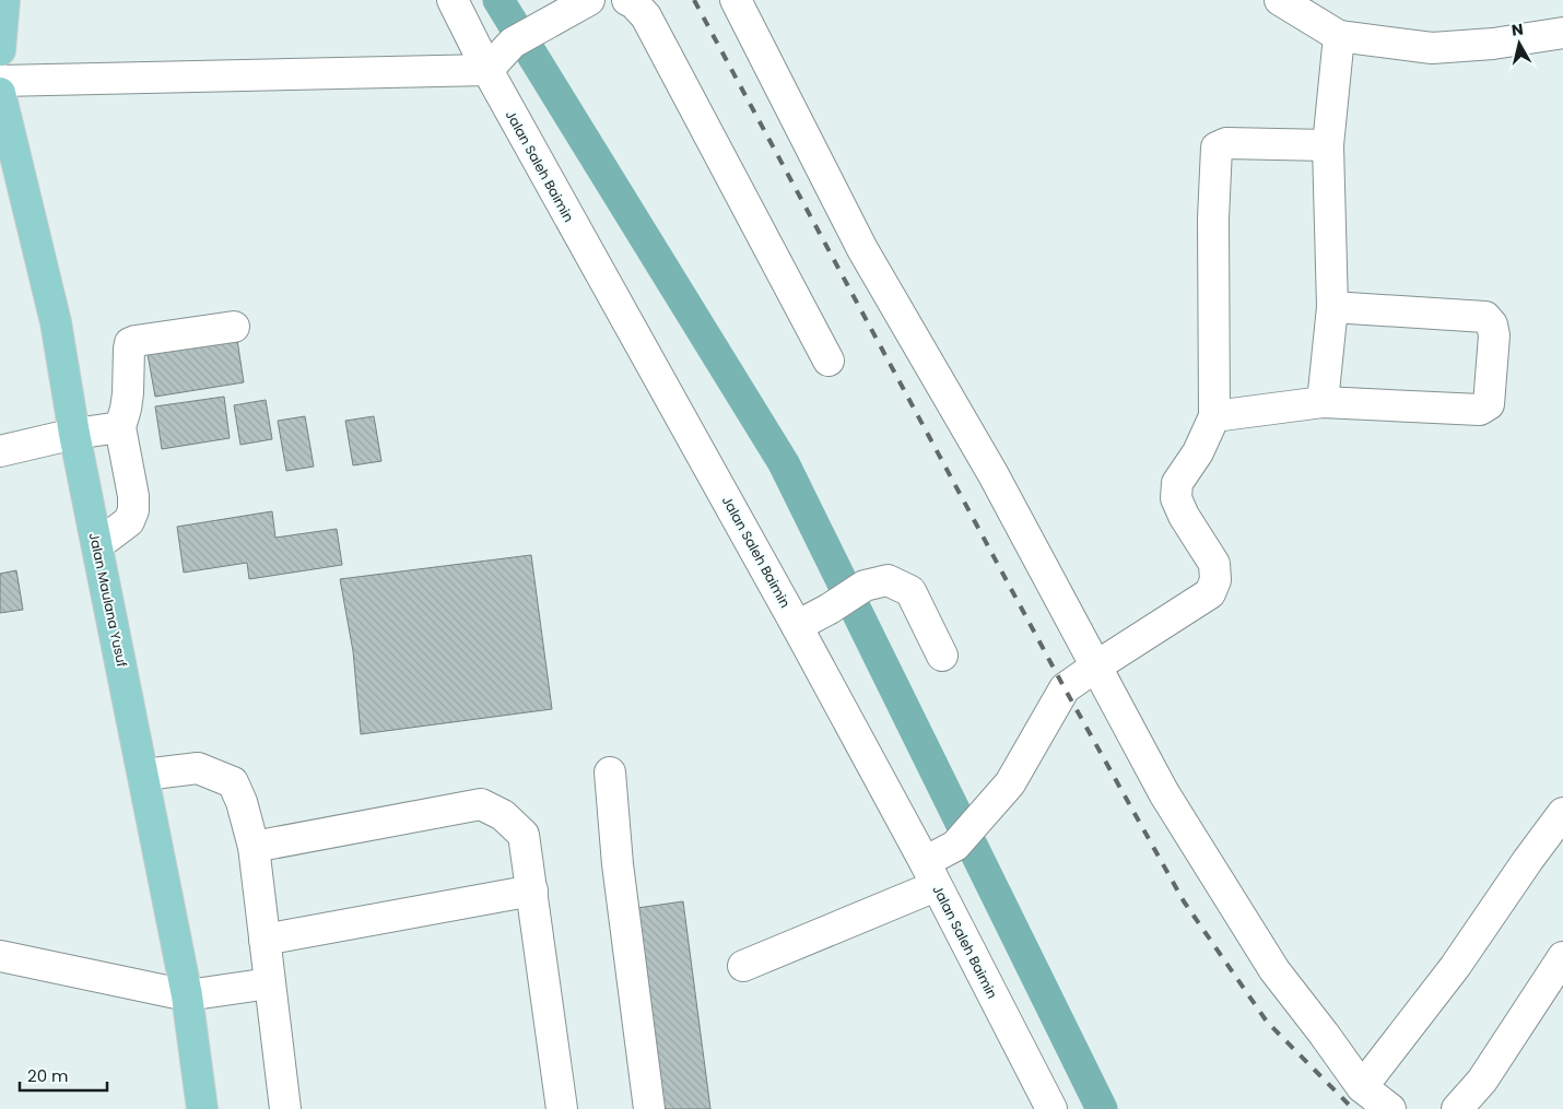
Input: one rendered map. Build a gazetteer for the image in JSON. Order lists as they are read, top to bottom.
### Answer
{
  "streets": {
    "main road": ["Jalan Maulana Yusuf"],
    "street": ["Jalan Saleh Baimin"]
  },
  "scale_bar": "20 m",
  "north": "top"
}
